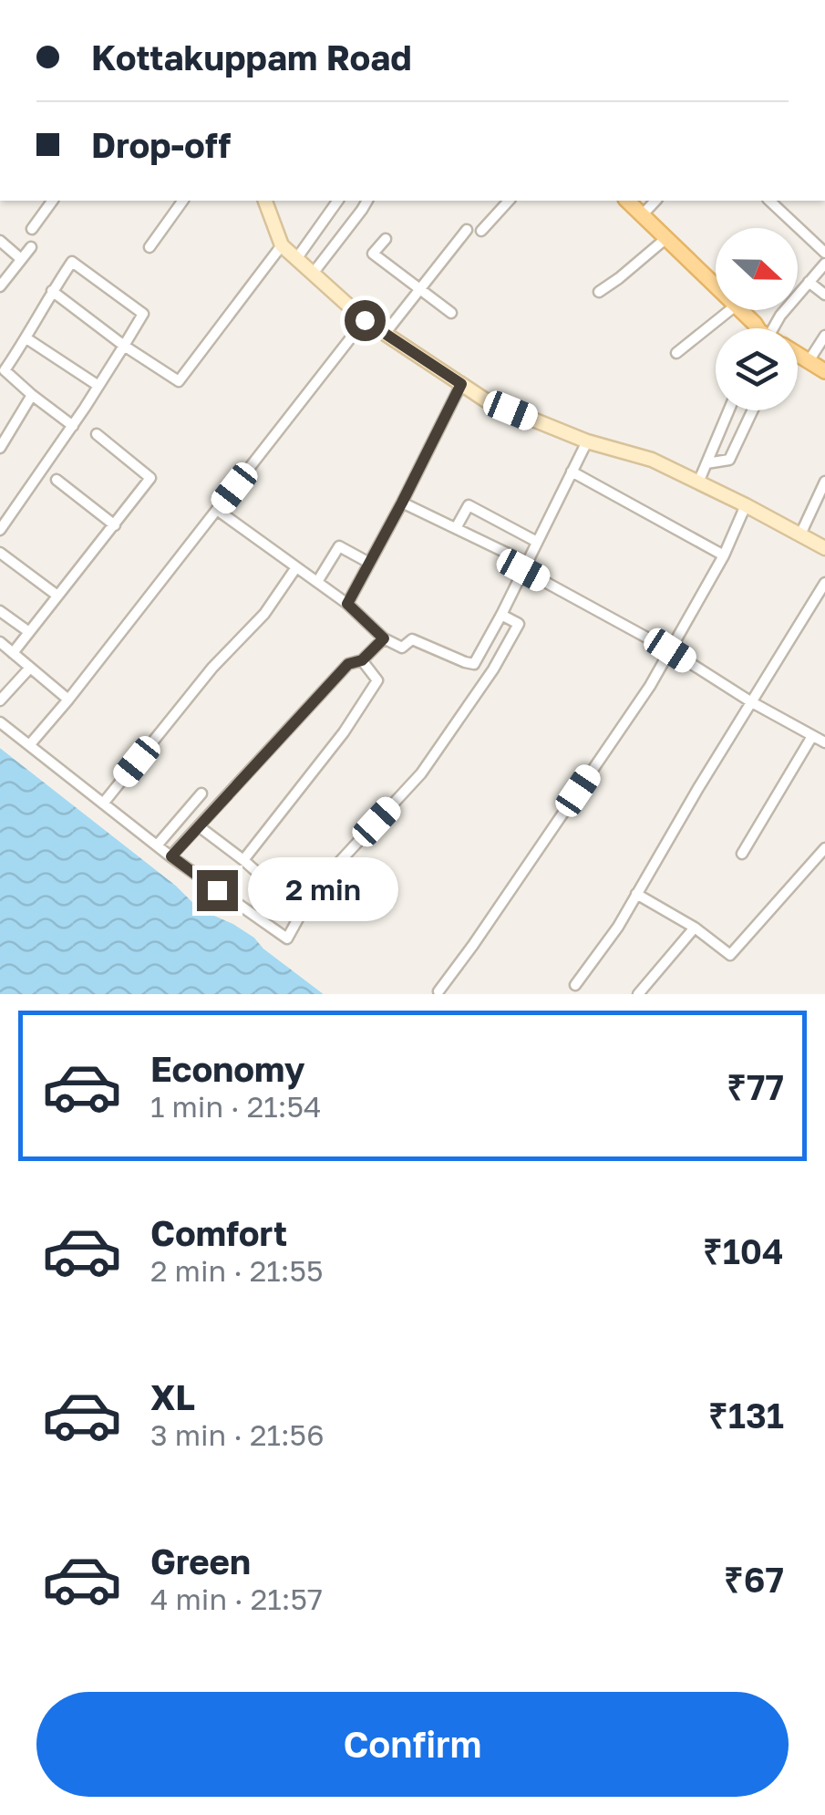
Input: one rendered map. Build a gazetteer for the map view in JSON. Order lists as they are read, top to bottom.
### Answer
{
  "north": "right",
  "page": {
    "banner": ["Kottakuppam Road", "Drop-off"],
    "bubble": "2 min",
    "list": [
      {
        "name": "Economy",
        "note": "1 min · 21:54",
        "value": "₹77"
      },
      {
        "name": "Comfort",
        "note": "2 min · 21:55",
        "value": "₹104"
      },
      {
        "name": "XL",
        "note": "3 min · 21:56",
        "value": "₹131"
      },
      {
        "name": "Green",
        "note": "4 min · 21:57",
        "value": "₹67"
      }
    ],
    "buttons": "Confirm"
  }
}
